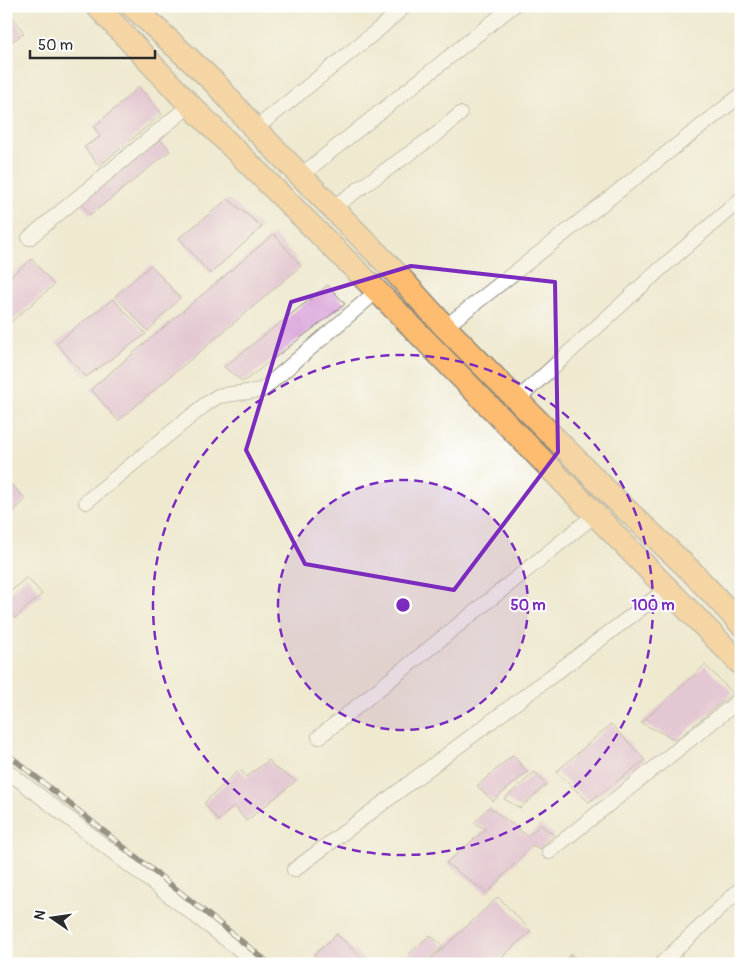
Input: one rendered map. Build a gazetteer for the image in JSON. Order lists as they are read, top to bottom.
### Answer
{
  "scale_bar": "50 m",
  "north": "left",
  "rings": ["50 m", "100 m"]
}
